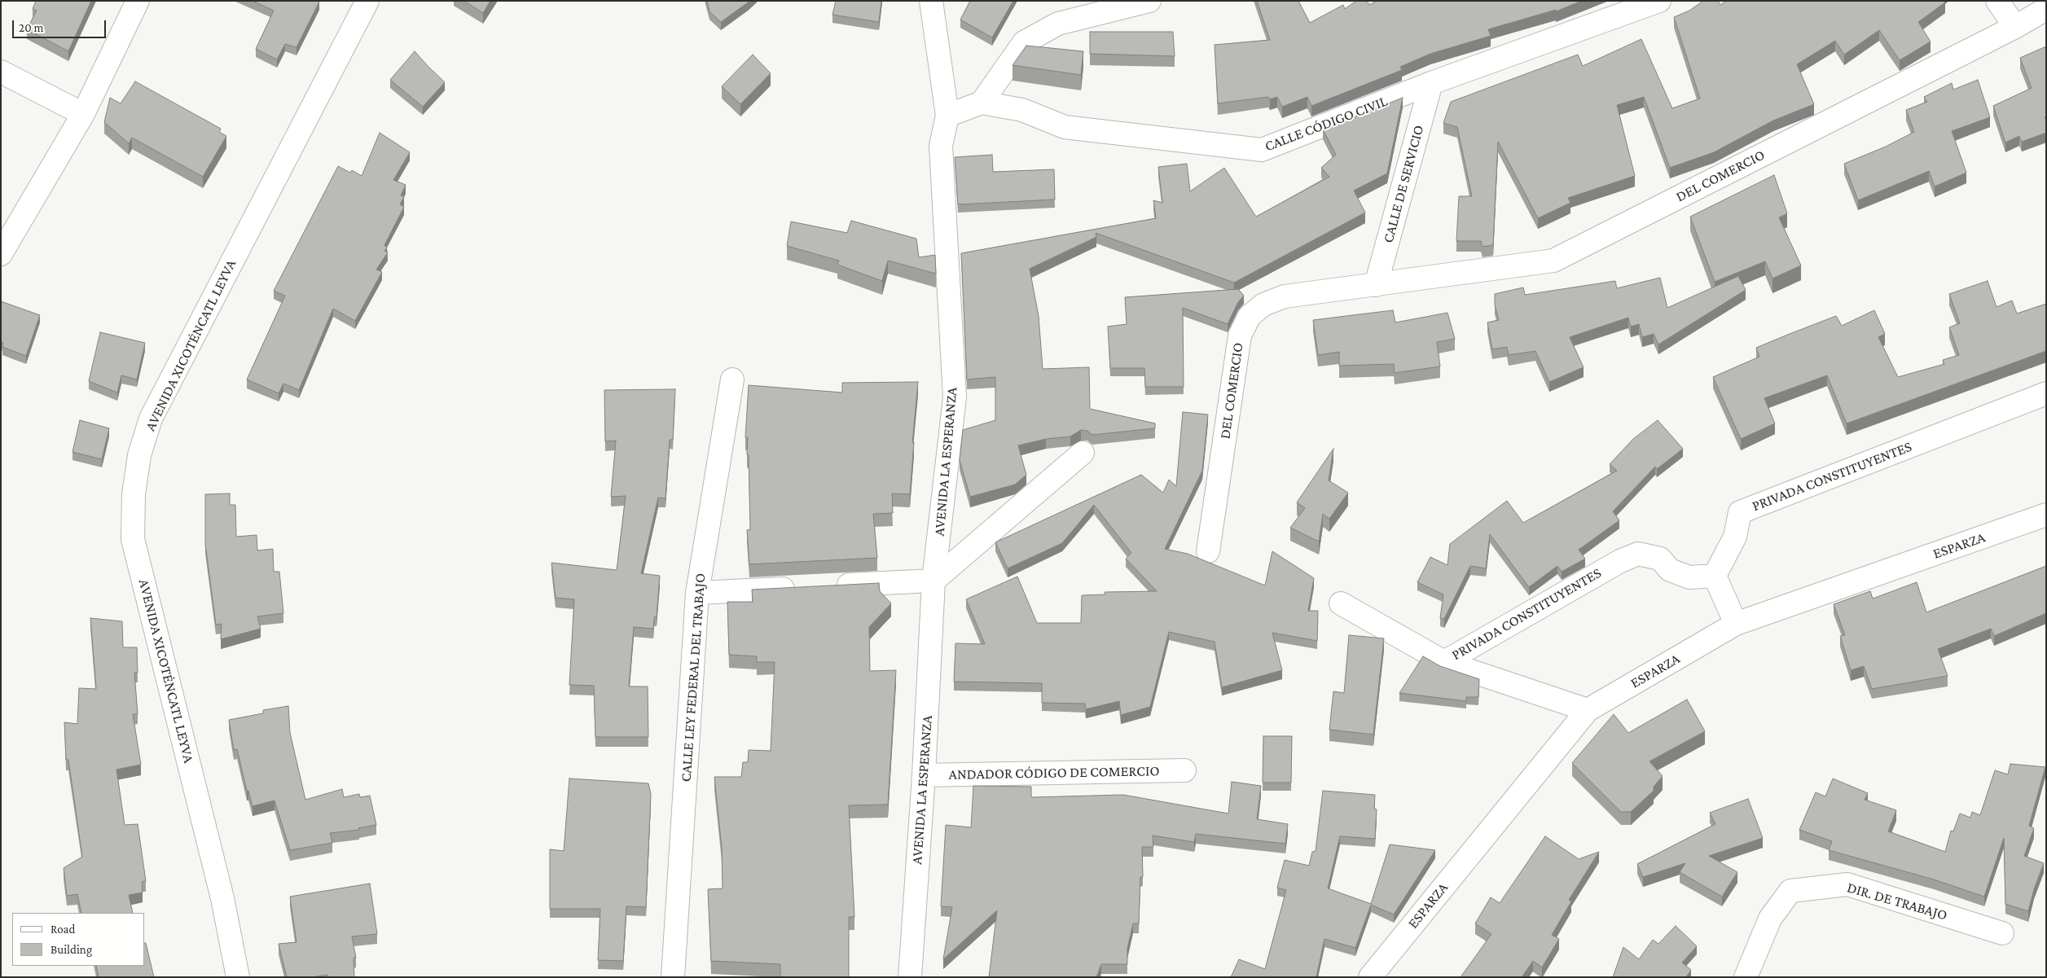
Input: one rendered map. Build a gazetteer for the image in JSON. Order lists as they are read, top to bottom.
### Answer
{
  "streets": {
    "street": [
      "CALLE CÓDIGO CIVIL",
      "DEL COMERCIO",
      "CALLE DE SERVICIO",
      "AVENIDA XICOTÉNCATL LEYVA",
      "AVENIDA LA ESPERANZA",
      "PRIVADA CONSTITUYENTES",
      "ESPARZA",
      "CALLE LEY FEDERAL DEL TRABAJO",
      "ANDADOR CÓDIGO DE COMERCIO",
      "DIR. DE TRABAJO"
    ]
  },
  "crossings": [
    ["CALLE CÓDIGO CIVIL", "CALLE DE SERVICIO"],
    ["DEL COMERCIO", "CALLE DE SERVICIO"],
    ["AVENIDA LA ESPERANZA", "ANDADOR CÓDIGO DE COMERCIO"]
  ],
  "legend": ["Road", "Building"],
  "scale_bar": "20 m"
}
